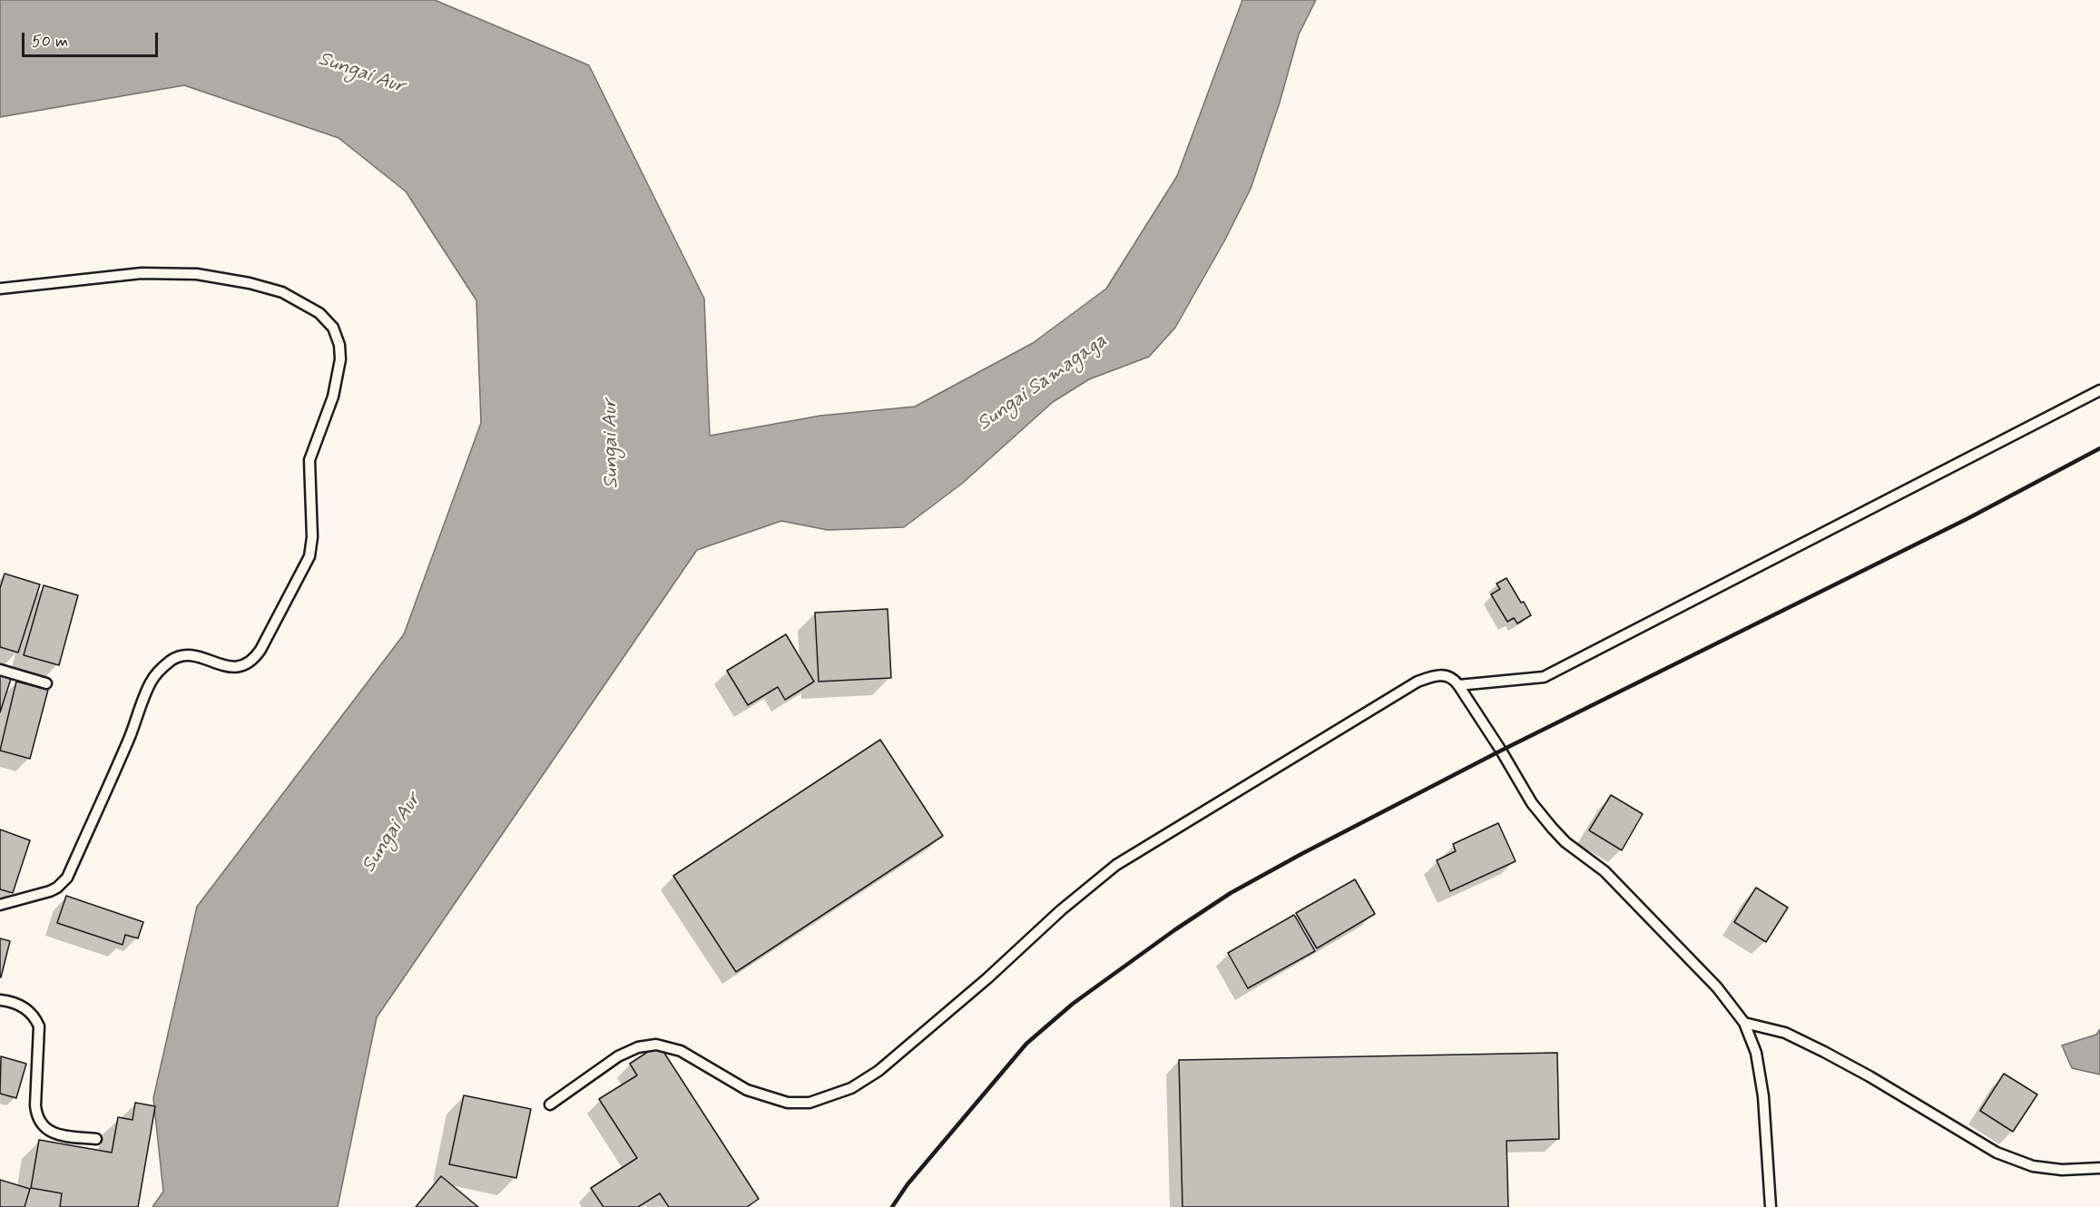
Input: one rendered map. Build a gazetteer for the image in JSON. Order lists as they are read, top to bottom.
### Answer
{
  "water": ["Sungai Aur", "Sungai Samagaga"],
  "scale_bar": "50 m"
}
